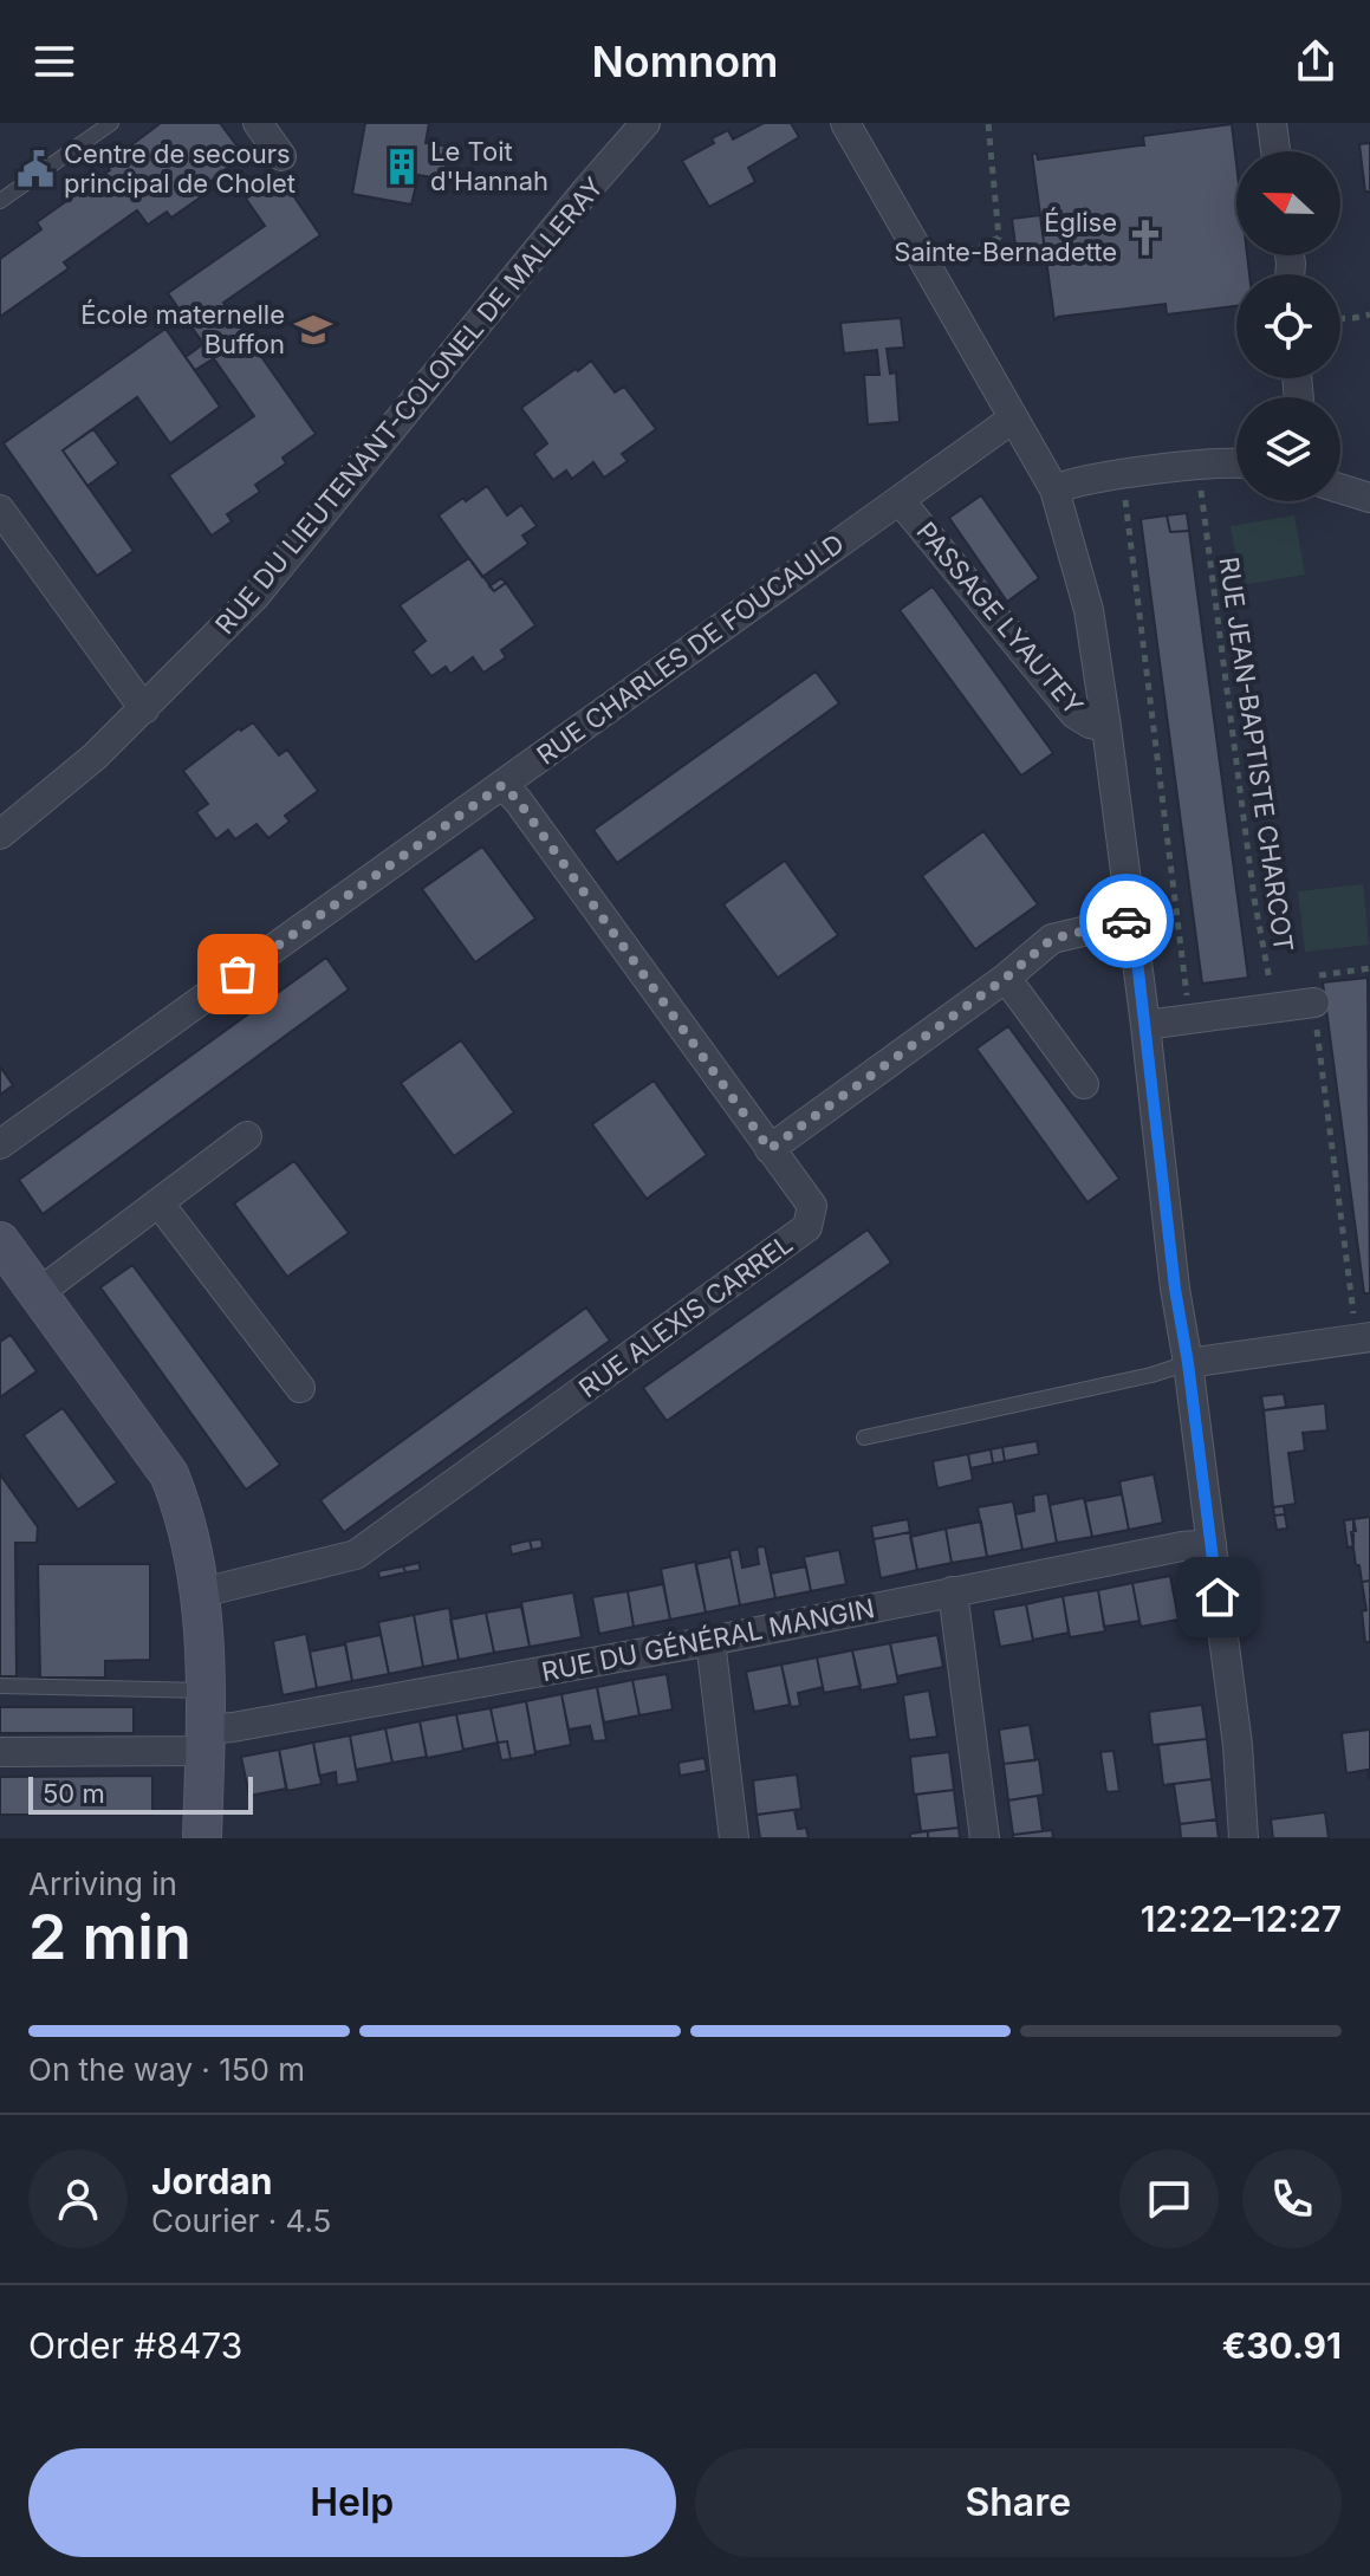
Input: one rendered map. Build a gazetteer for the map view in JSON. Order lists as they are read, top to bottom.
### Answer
{
  "streets": {
    "street": [
      "RUE DU LIEUTENANT-COLONEL DE MALLERAY",
      "PASSAGE LYAUTEY",
      "RUE CHARLES DE FOUCAULD",
      "RUE ALEXIS CARREL",
      "RUE DU GÉNÉRAL MANGIN"
    ],
    "path": ["RUE JEAN-BAPTISTE CHARCOT"]
  },
  "crossings": [
    ["PASSAGE LYAUTEY", "RUE CHARLES DE FOUCAULD"],
    ["RUE CHARLES DE FOUCAULD", "RUE ALEXIS CARREL"]
  ],
  "places": {
    "building": ["Le Toit d'Hannah"],
    "public building": ["Centre de secours principal de Cholet"],
    "church": ["Église Sainte-Bernadette"],
    "school or university": ["École maternelle Buffon"]
  },
  "scale_bar": "50 m",
  "north": "left",
  "page": {
    "header": "Nomnom",
    "scale": "50 m",
    "heading": ["2 min", "Arriving in", "12:22–12:27"],
    "panel": [
      "Jordan",
      "Courier · 4.5",
      "Order #8473",
      "€30.91"
    ],
    "bar": "On the way · 150 m",
    "buttons": ["Help", "Share"]
  }
}
